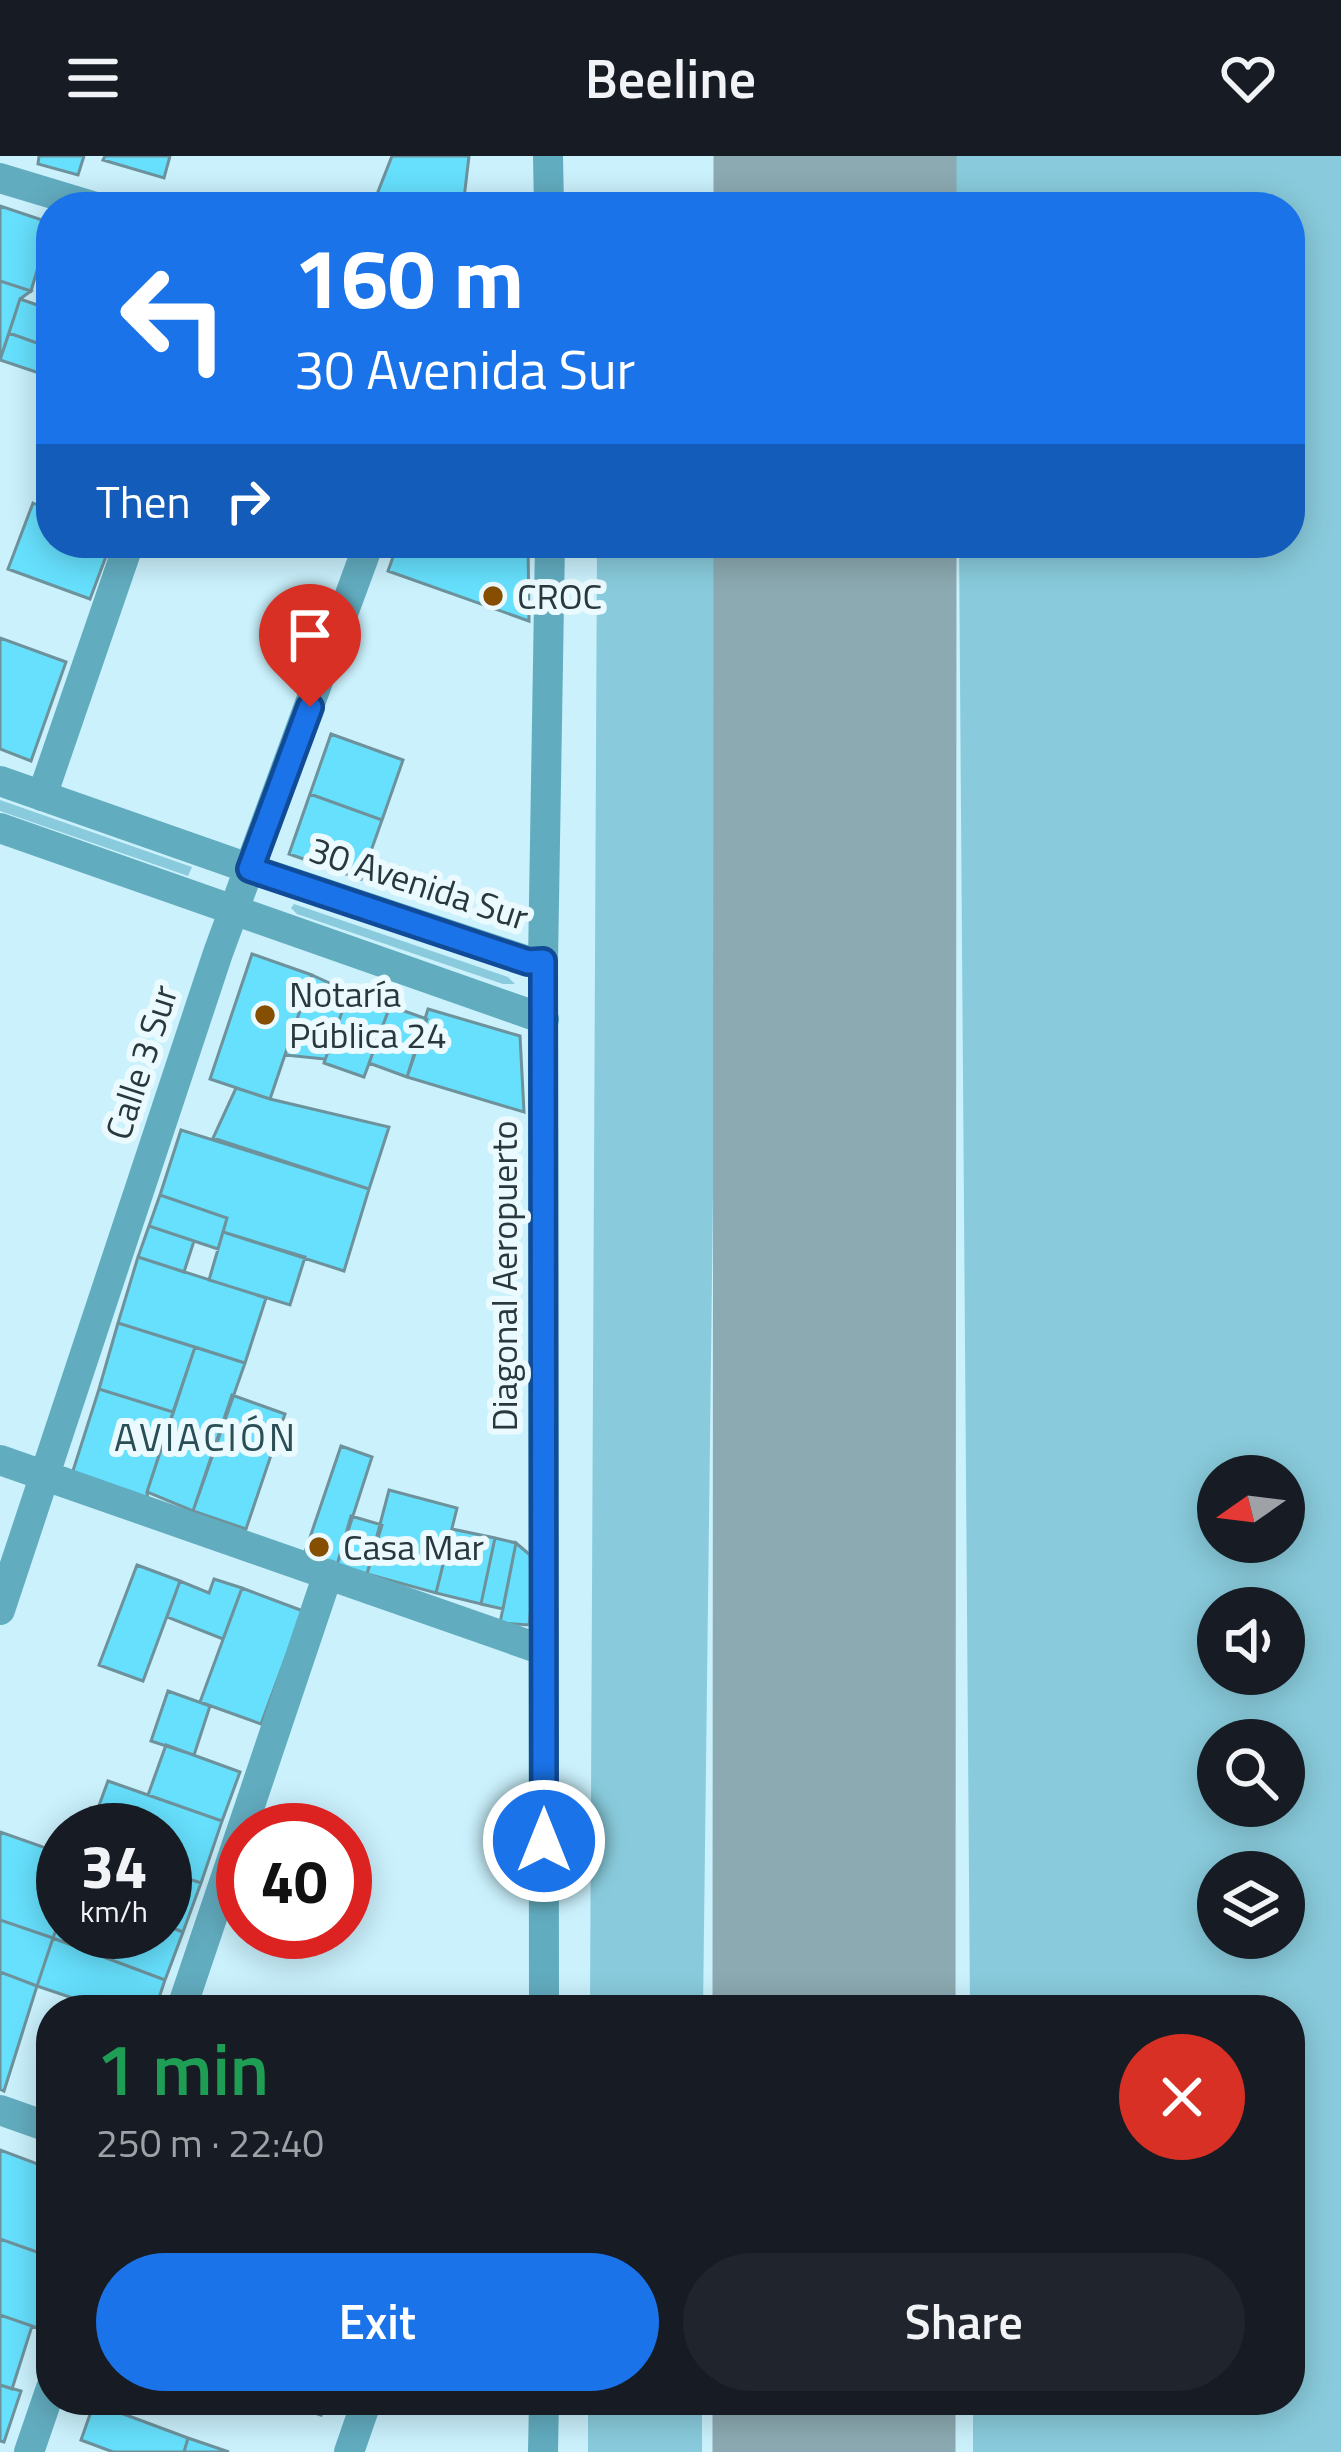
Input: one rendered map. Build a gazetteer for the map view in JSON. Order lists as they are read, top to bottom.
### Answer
{
  "streets": {
    "street": ["30 Avenida Sur", "Calle 3 Sur", "Diagonal Aeropuerto"]
  },
  "crossings": [
    ["30 Avenida Sur", "Calle 3 Sur"],
    ["30 Avenida Sur", "Diagonal Aeropuerto"]
  ],
  "districts": ["AVIACIÓN"],
  "places": ["CROC", "Notaría Pública 24", "Casa Mar"],
  "north": "left",
  "page": {
    "header": "Beeline",
    "turn": ["160 m", "30 Avenida Sur"],
    "then": "Then",
    "speed": "34 km/h",
    "limit": "40",
    "heading": ["1 min", "250 m · 22:40"],
    "buttons": ["Exit", "Share"]
  }
}
